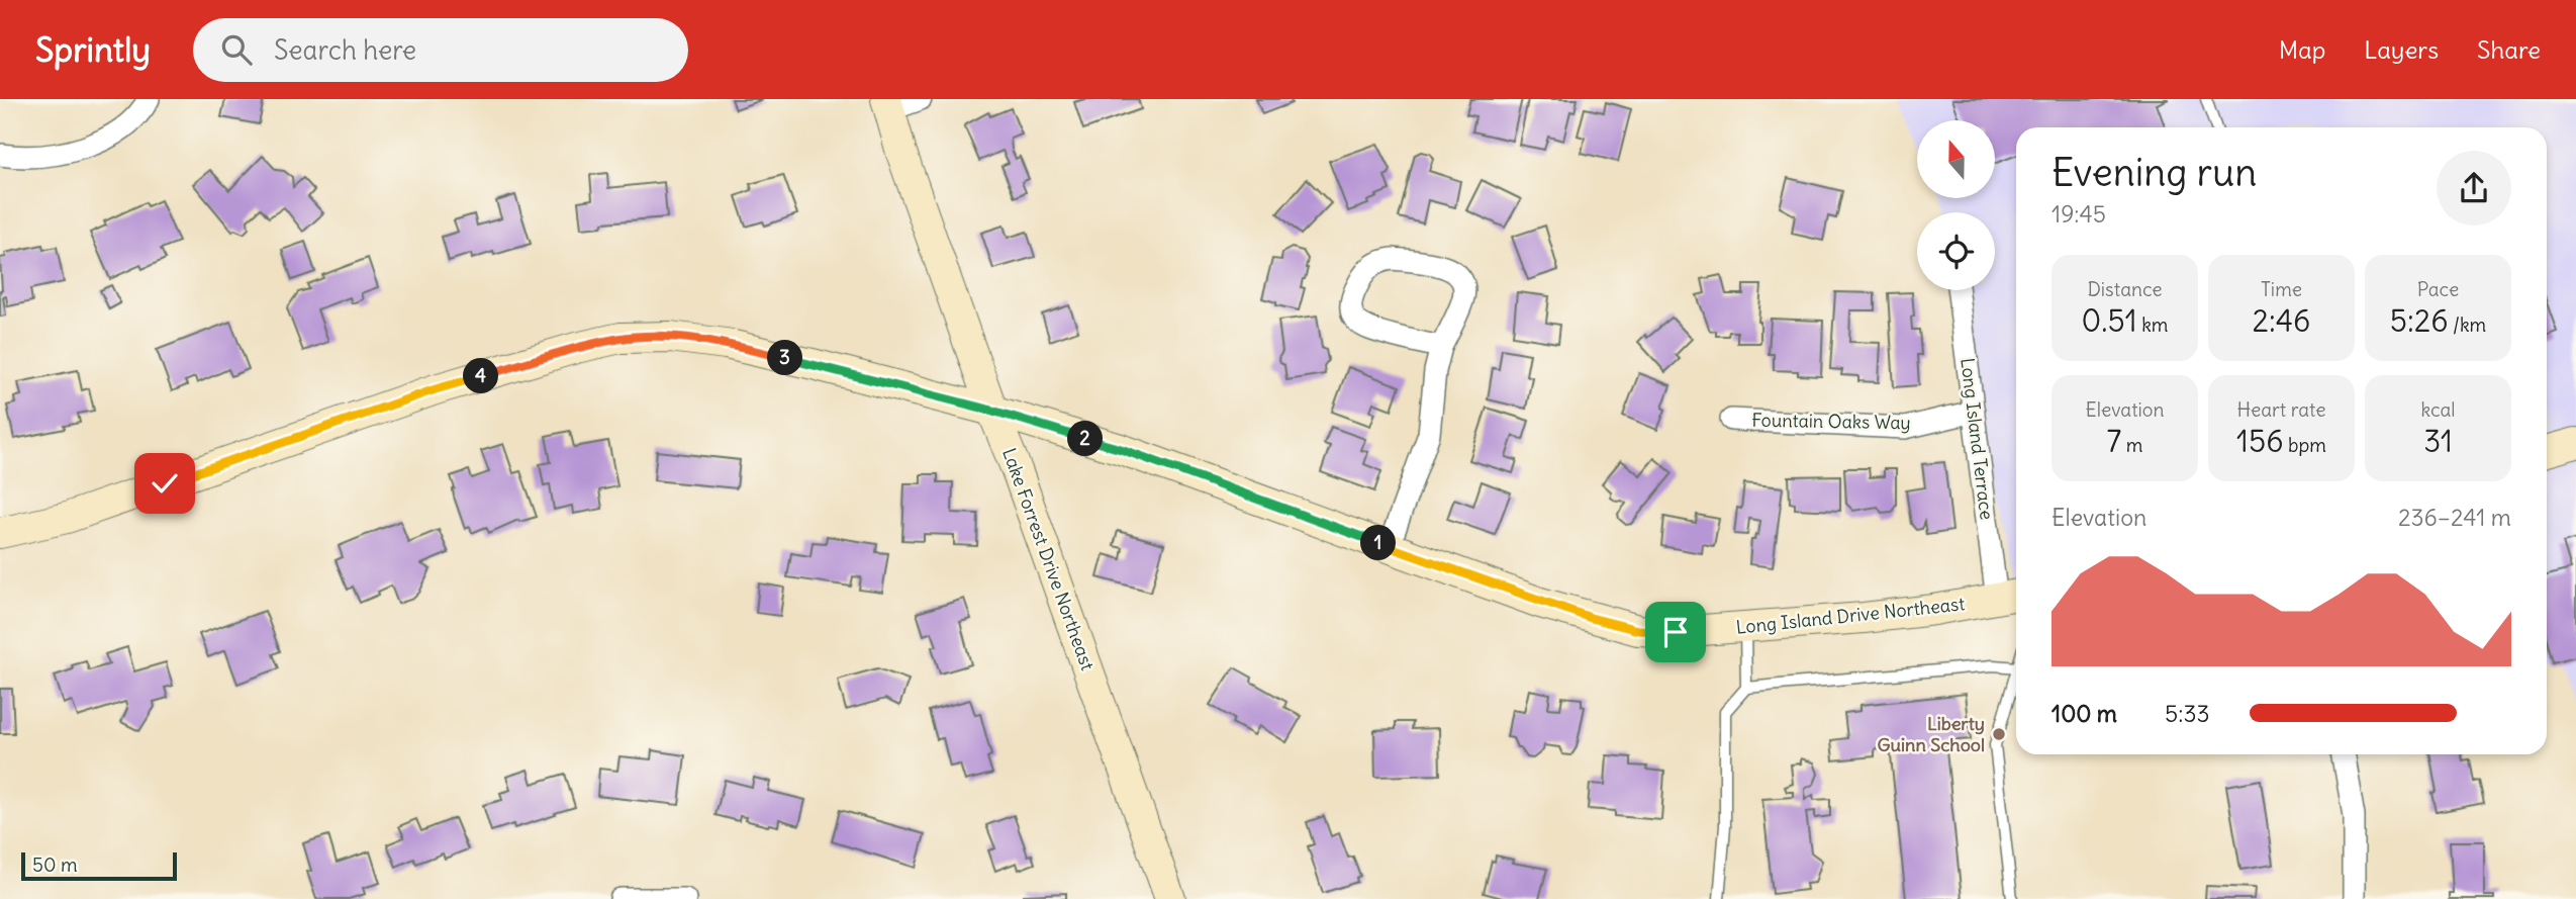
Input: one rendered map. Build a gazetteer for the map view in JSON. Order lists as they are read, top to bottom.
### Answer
{
  "streets": {
    "street": [
      "Fountain Oaks Way",
      "Long Island Terrace",
      "Lake Forrest Drive Northeast",
      "Long Island Drive Northeast"
    ]
  },
  "crossings": [
    ["Fountain Oaks Way", "Long Island Terrace"],
    ["Long Island Terrace", "Long Island Drive Northeast"],
    ["Lake Forrest Drive Northeast", "Long Island Drive Northeast"]
  ],
  "places": ["Liberty Guinn School"],
  "scale_bar": "50 m",
  "north": "top",
  "page": {
    "header": "Sprintly",
    "search": "Search here",
    "nav": ["Map", "Layers", "Share"],
    "heading": ["Evening run", "19:45"],
    "stats": [
      ["Distance", "0.51 km"],
      ["Time", "2:46"],
      ["Pace", "5:26 /km"],
      ["Elevation", "7 m"],
      ["Heart rate", "156 bpm"],
      ["kcal", "31"]
    ],
    "pins": [
      "3",
      "4",
      "2",
      "1"
    ],
    "chart": ["Elevation", "236–241 m"],
    "list": [
      {
        "name": "100 m",
        "note": "5:33"
      }
    ],
    "scale": "50 m"
  }
}
